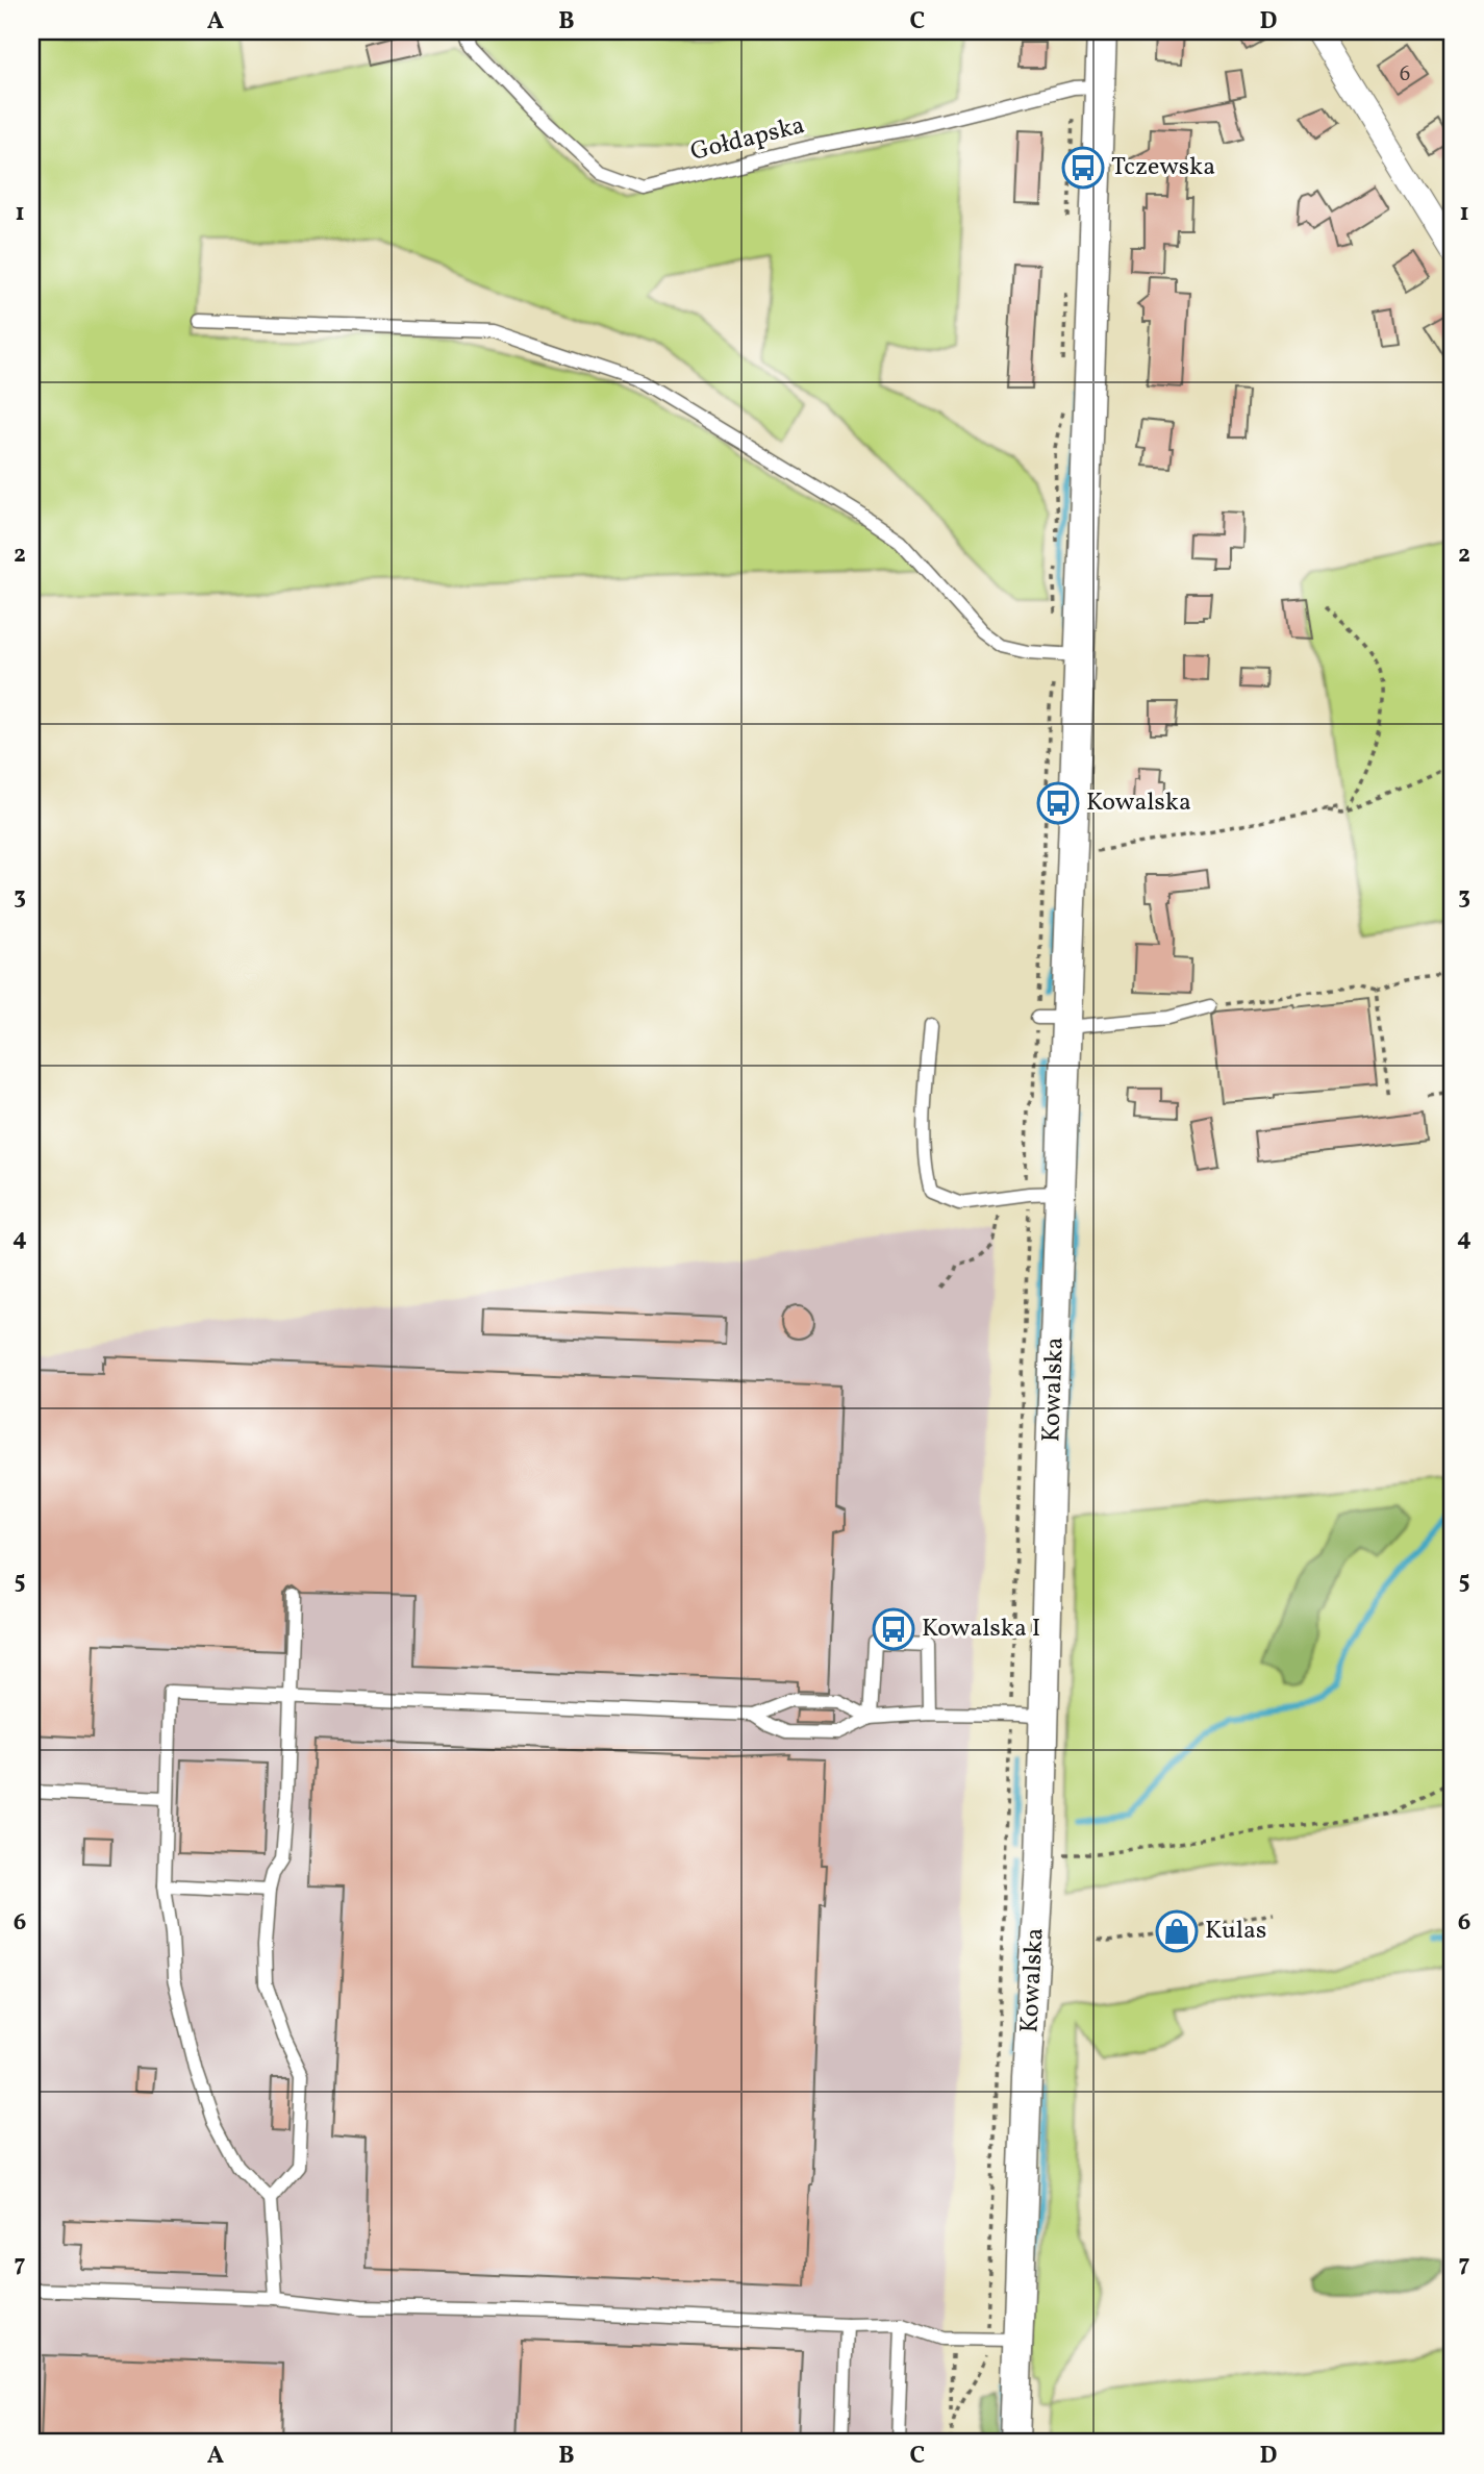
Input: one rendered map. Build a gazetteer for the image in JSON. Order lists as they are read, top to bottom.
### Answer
{
  "streets": {
    "street": ["Kowalska"],
    "lane": ["Gołdapska"]
  },
  "crossings": [
    ["Gołdapska", "Kowalska"]
  ],
  "places": {
    "bus stop": ["Tczewska", "Kowalska", "Kowalska I"],
    "shop": ["Kulas"]
  },
  "house_numbers": ["6"],
  "grid": {
    "columns": [
      "A",
      "B",
      "C",
      "D"
    ],
    "rows": [
      "1",
      "2",
      "3",
      "4",
      "5",
      "6",
      "7"
    ]
  }
}
